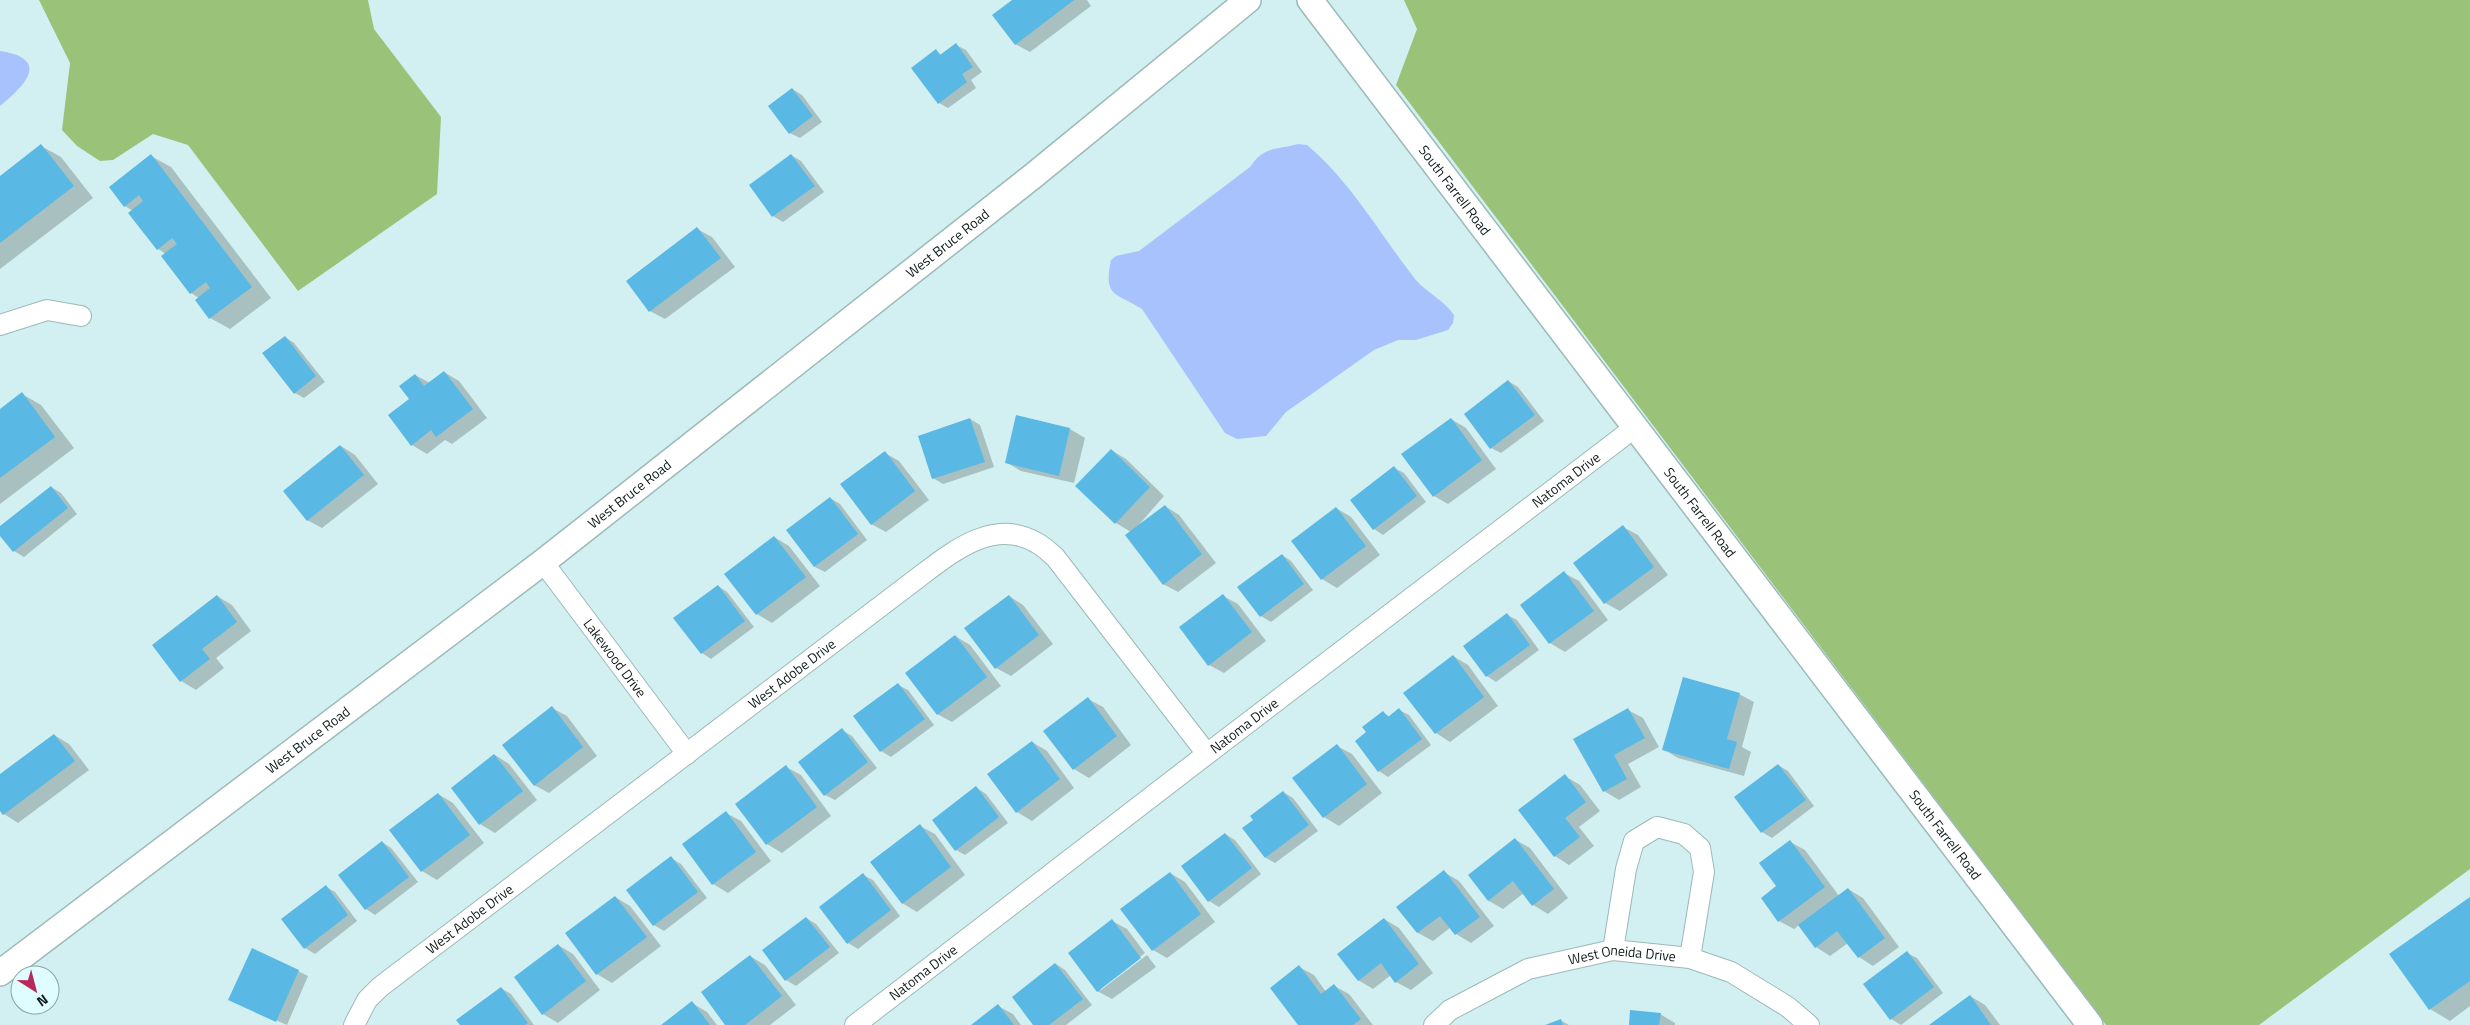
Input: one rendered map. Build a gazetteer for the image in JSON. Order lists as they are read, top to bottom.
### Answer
{
  "streets": {
    "street": [
      "South Farrell Road",
      "West Bruce Road",
      "Natoma Drive",
      "Lakewood Drive",
      "West Adobe Drive",
      "West Oneida Drive"
    ]
  },
  "crossings": [
    ["South Farrell Road", "Natoma Drive"],
    ["West Bruce Road", "Lakewood Drive"],
    ["Natoma Drive", "West Adobe Drive"],
    ["Lakewood Drive", "West Adobe Drive"]
  ],
  "north": "bottom right"
}
